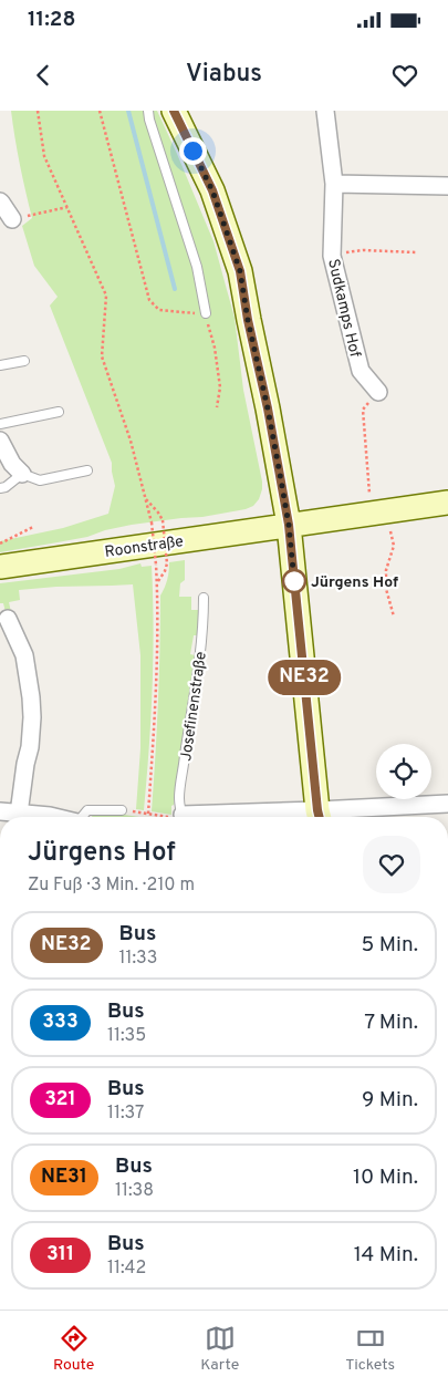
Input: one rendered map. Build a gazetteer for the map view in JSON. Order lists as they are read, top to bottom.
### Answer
{
  "streets": {
    "main road": ["Roonstraße"],
    "street": ["Sudkamps Hof"],
    "lane": ["Josefinenstraße"]
  },
  "places": ["Jürgens Hof"],
  "lines": ["bus line NE32"],
  "page": {
    "status": "11:28",
    "header": "Viabus",
    "on_map": "NE32",
    "heading": ["Jürgens Hof", "Zu Fuß · 3 Min. · 210 m"],
    "list": [
      {
        "mark": "NE32",
        "name": "Bus",
        "note": "11:33",
        "value": "5 Min."
      },
      {
        "mark": "333",
        "name": "Bus",
        "note": "11:35",
        "value": "7 Min."
      },
      {
        "mark": "321",
        "name": "Bus",
        "note": "11:37",
        "value": "9 Min."
      },
      {
        "mark": "NE31",
        "name": "Bus",
        "note": "11:38",
        "value": "10 Min."
      },
      {
        "mark": "311",
        "name": "Bus",
        "note": "11:42",
        "value": "14 Min."
      }
    ],
    "tabs": ["Route", "Karte", "Tickets"]
  }
}
